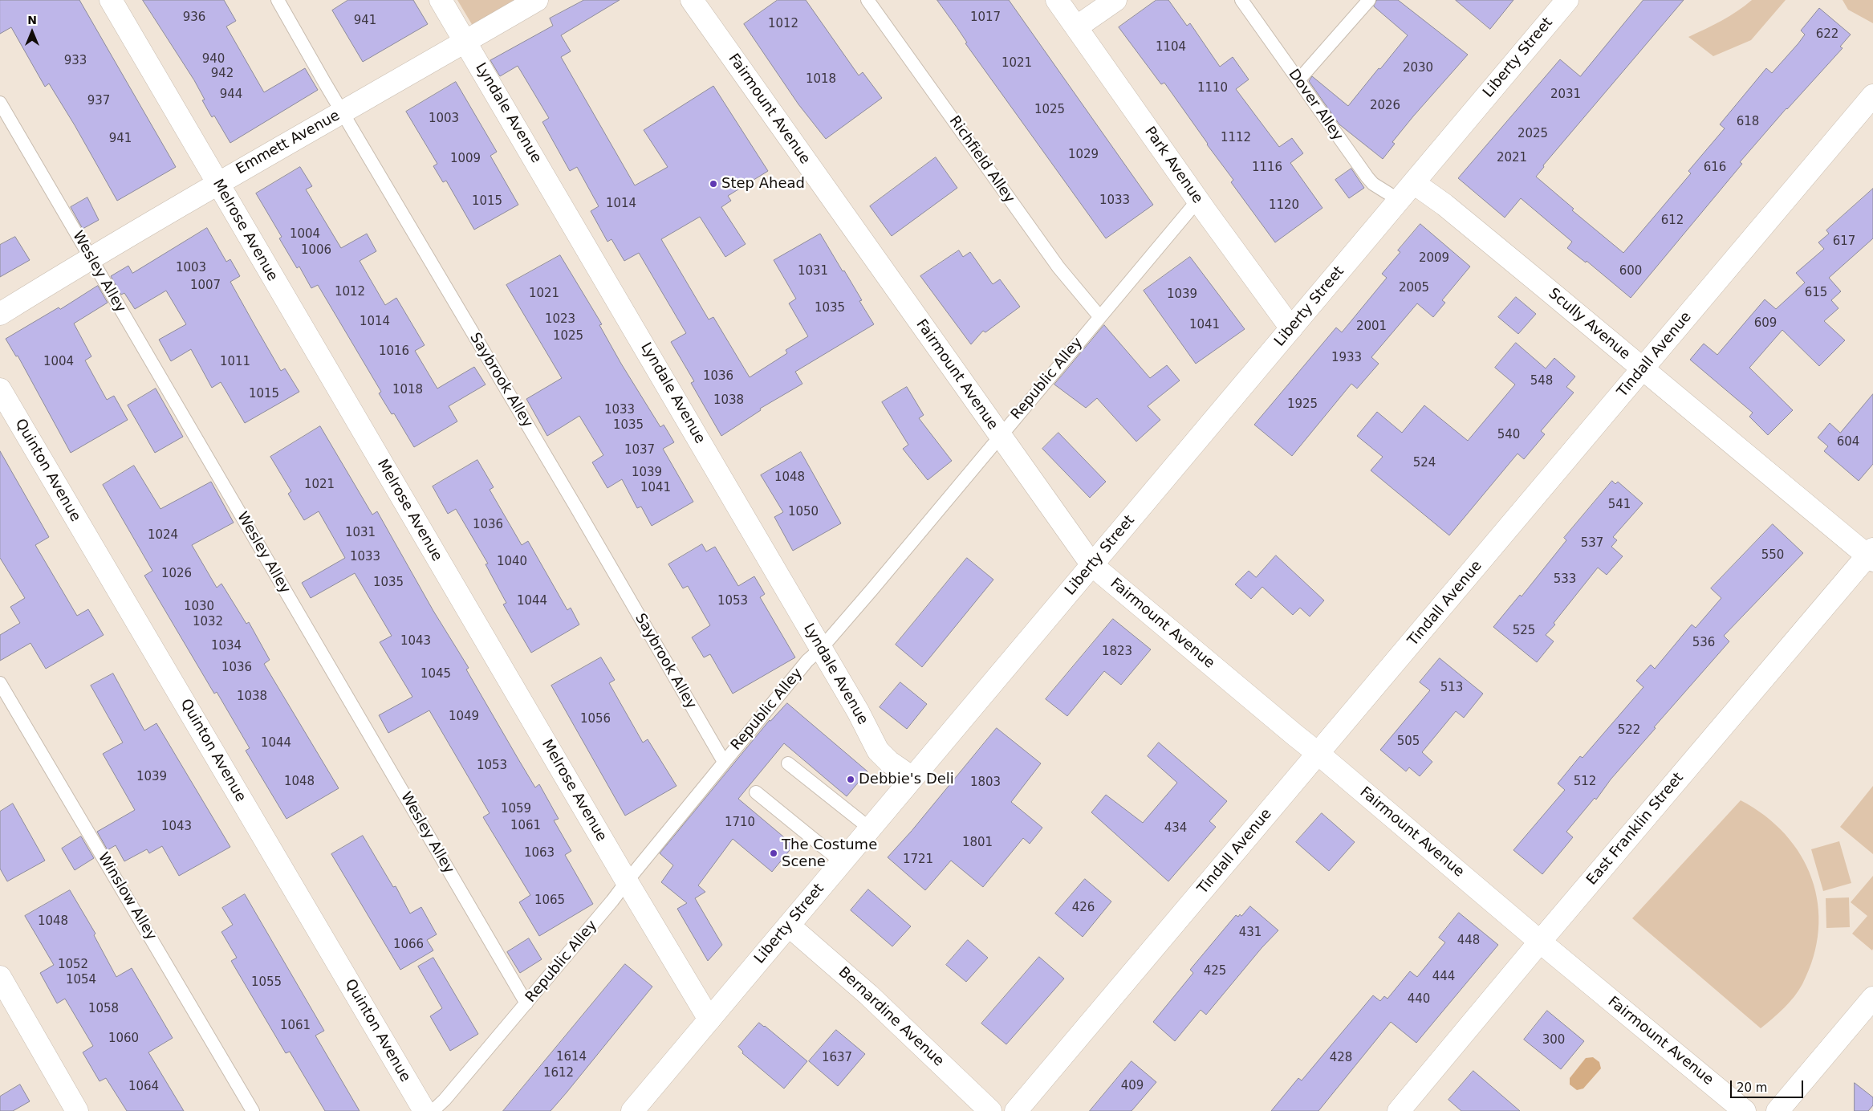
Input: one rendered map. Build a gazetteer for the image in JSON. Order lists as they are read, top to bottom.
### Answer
{
  "streets": {
    "street": [
      "Liberty Street",
      "Fairmount Avenue",
      "Lyndale Avenue",
      "Emmett Avenue",
      "Park Avenue",
      "Melrose Avenue",
      "Scully Avenue",
      "Tindall Avenue",
      "Quinton Avenue",
      "East Franklin Street",
      "Bernardine Avenue"
    ],
    "lane": [
      "Dover Alley",
      "Richfield Alley",
      "Wesley Alley",
      "Republic Alley",
      "Saybrook Alley",
      "Winslow Alley"
    ]
  },
  "crossings": [
    ["Liberty Street", "Dover Alley"],
    ["Liberty Street", "Fairmount Avenue"],
    ["Liberty Street", "Lyndale Avenue"],
    ["Liberty Street", "Park Avenue"],
    ["Liberty Street", "Melrose Avenue"],
    ["Liberty Street", "Scully Avenue"],
    ["Liberty Street", "Bernardine Avenue"],
    ["Fairmount Avenue", "Tindall Avenue"],
    ["Fairmount Avenue", "Republic Alley"],
    ["Fairmount Avenue", "East Franklin Street"],
    ["Lyndale Avenue", "Emmett Avenue"],
    ["Lyndale Avenue", "Republic Alley"],
    ["Emmett Avenue", "Melrose Avenue"],
    ["Emmett Avenue", "Wesley Alley"],
    ["Emmett Avenue", "Saybrook Alley"],
    ["Richfield Alley", "Republic Alley"],
    ["Park Avenue", "Republic Alley"],
    ["Melrose Avenue", "Republic Alley"],
    ["Wesley Alley", "Republic Alley"],
    ["Scully Avenue", "Tindall Avenue"],
    ["Scully Avenue", "East Franklin Street"],
    ["Republic Alley", "Saybrook Alley"]
  ],
  "places": ["Step Ahead", "Debbie's Deli", "The Costume Scene"],
  "house_numbers": [
    "936",
    "1017",
    "941",
    "1012",
    "622",
    "1104",
    "940",
    "933",
    "1021",
    "2030",
    "942",
    "1018",
    "1110",
    "944",
    "2031",
    "937",
    "2026",
    "1025",
    "1003",
    "618",
    "2025",
    "1112",
    "941",
    "1029",
    "2021",
    "1009",
    "1116",
    "616",
    "1033",
    "1015",
    "1014",
    "1120",
    "612",
    "1004",
    "617",
    "1006",
    "2009",
    "1003",
    "1031",
    "600",
    "1007",
    "2005",
    "1012",
    "615",
    "1021",
    "1039",
    "1035",
    "1023",
    "1014",
    "609",
    "1041",
    "2001",
    "1025",
    "1016",
    "1933",
    "1004",
    "1011",
    "1036",
    "548",
    "1018",
    "1015",
    "1038",
    "1925",
    "1033",
    "1035",
    "540",
    "604",
    "1037",
    "524",
    "1039",
    "1048",
    "1021",
    "1041",
    "541",
    "1050",
    "1036",
    "1031",
    "1024",
    "537",
    "550",
    "1033",
    "1040",
    "1026",
    "533",
    "1035",
    "1044",
    "1053",
    "1030",
    "1032",
    "525",
    "1043",
    "536",
    "1034",
    "1823",
    "1036",
    "1045",
    "513",
    "1038",
    "1049",
    "1056",
    "522",
    "505",
    "1044",
    "1053",
    "1039",
    "1048",
    "512",
    "1803",
    "1059",
    "1710",
    "1061",
    "1043",
    "434",
    "1801",
    "1063",
    "1721",
    "1065",
    "426",
    "1048",
    "431",
    "448",
    "1066",
    "1052",
    "425",
    "444",
    "1054",
    "1055",
    "440",
    "1058",
    "1061",
    "1060",
    "300",
    "1614",
    "1637",
    "428",
    "1612",
    "409",
    "1064"
  ],
  "scale_bar": "20 m",
  "north": "top"
}
